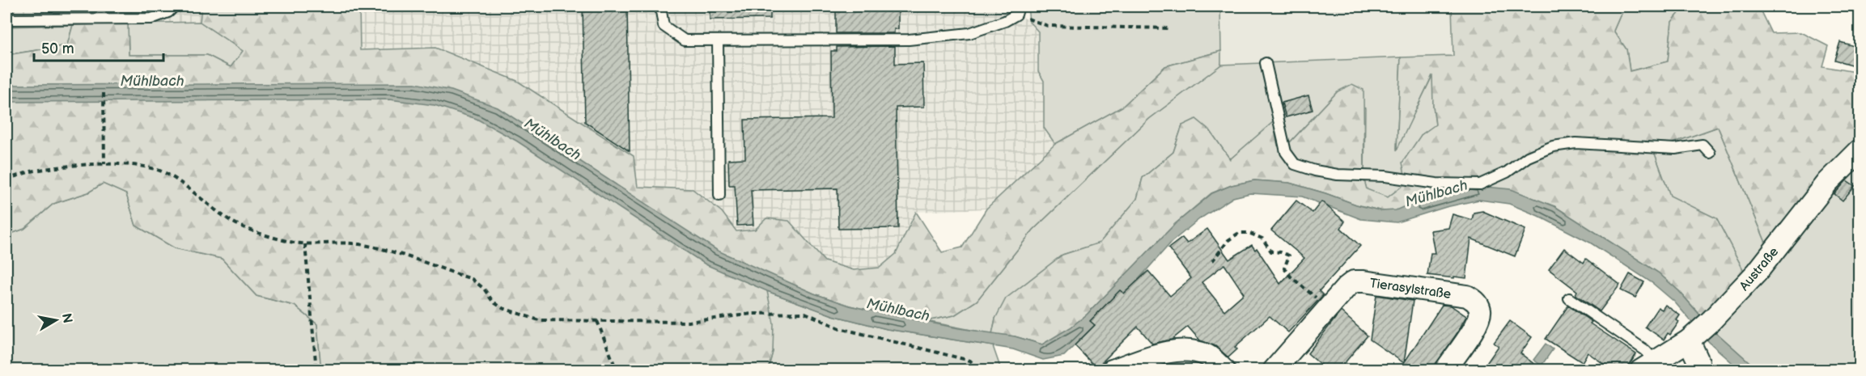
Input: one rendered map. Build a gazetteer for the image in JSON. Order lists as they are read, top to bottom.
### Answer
{
  "streets": {
    "street": ["Austraße", "Tierasylstraße"]
  },
  "water": ["Mühlbach"],
  "scale_bar": "50 m",
  "north": "right"
}
